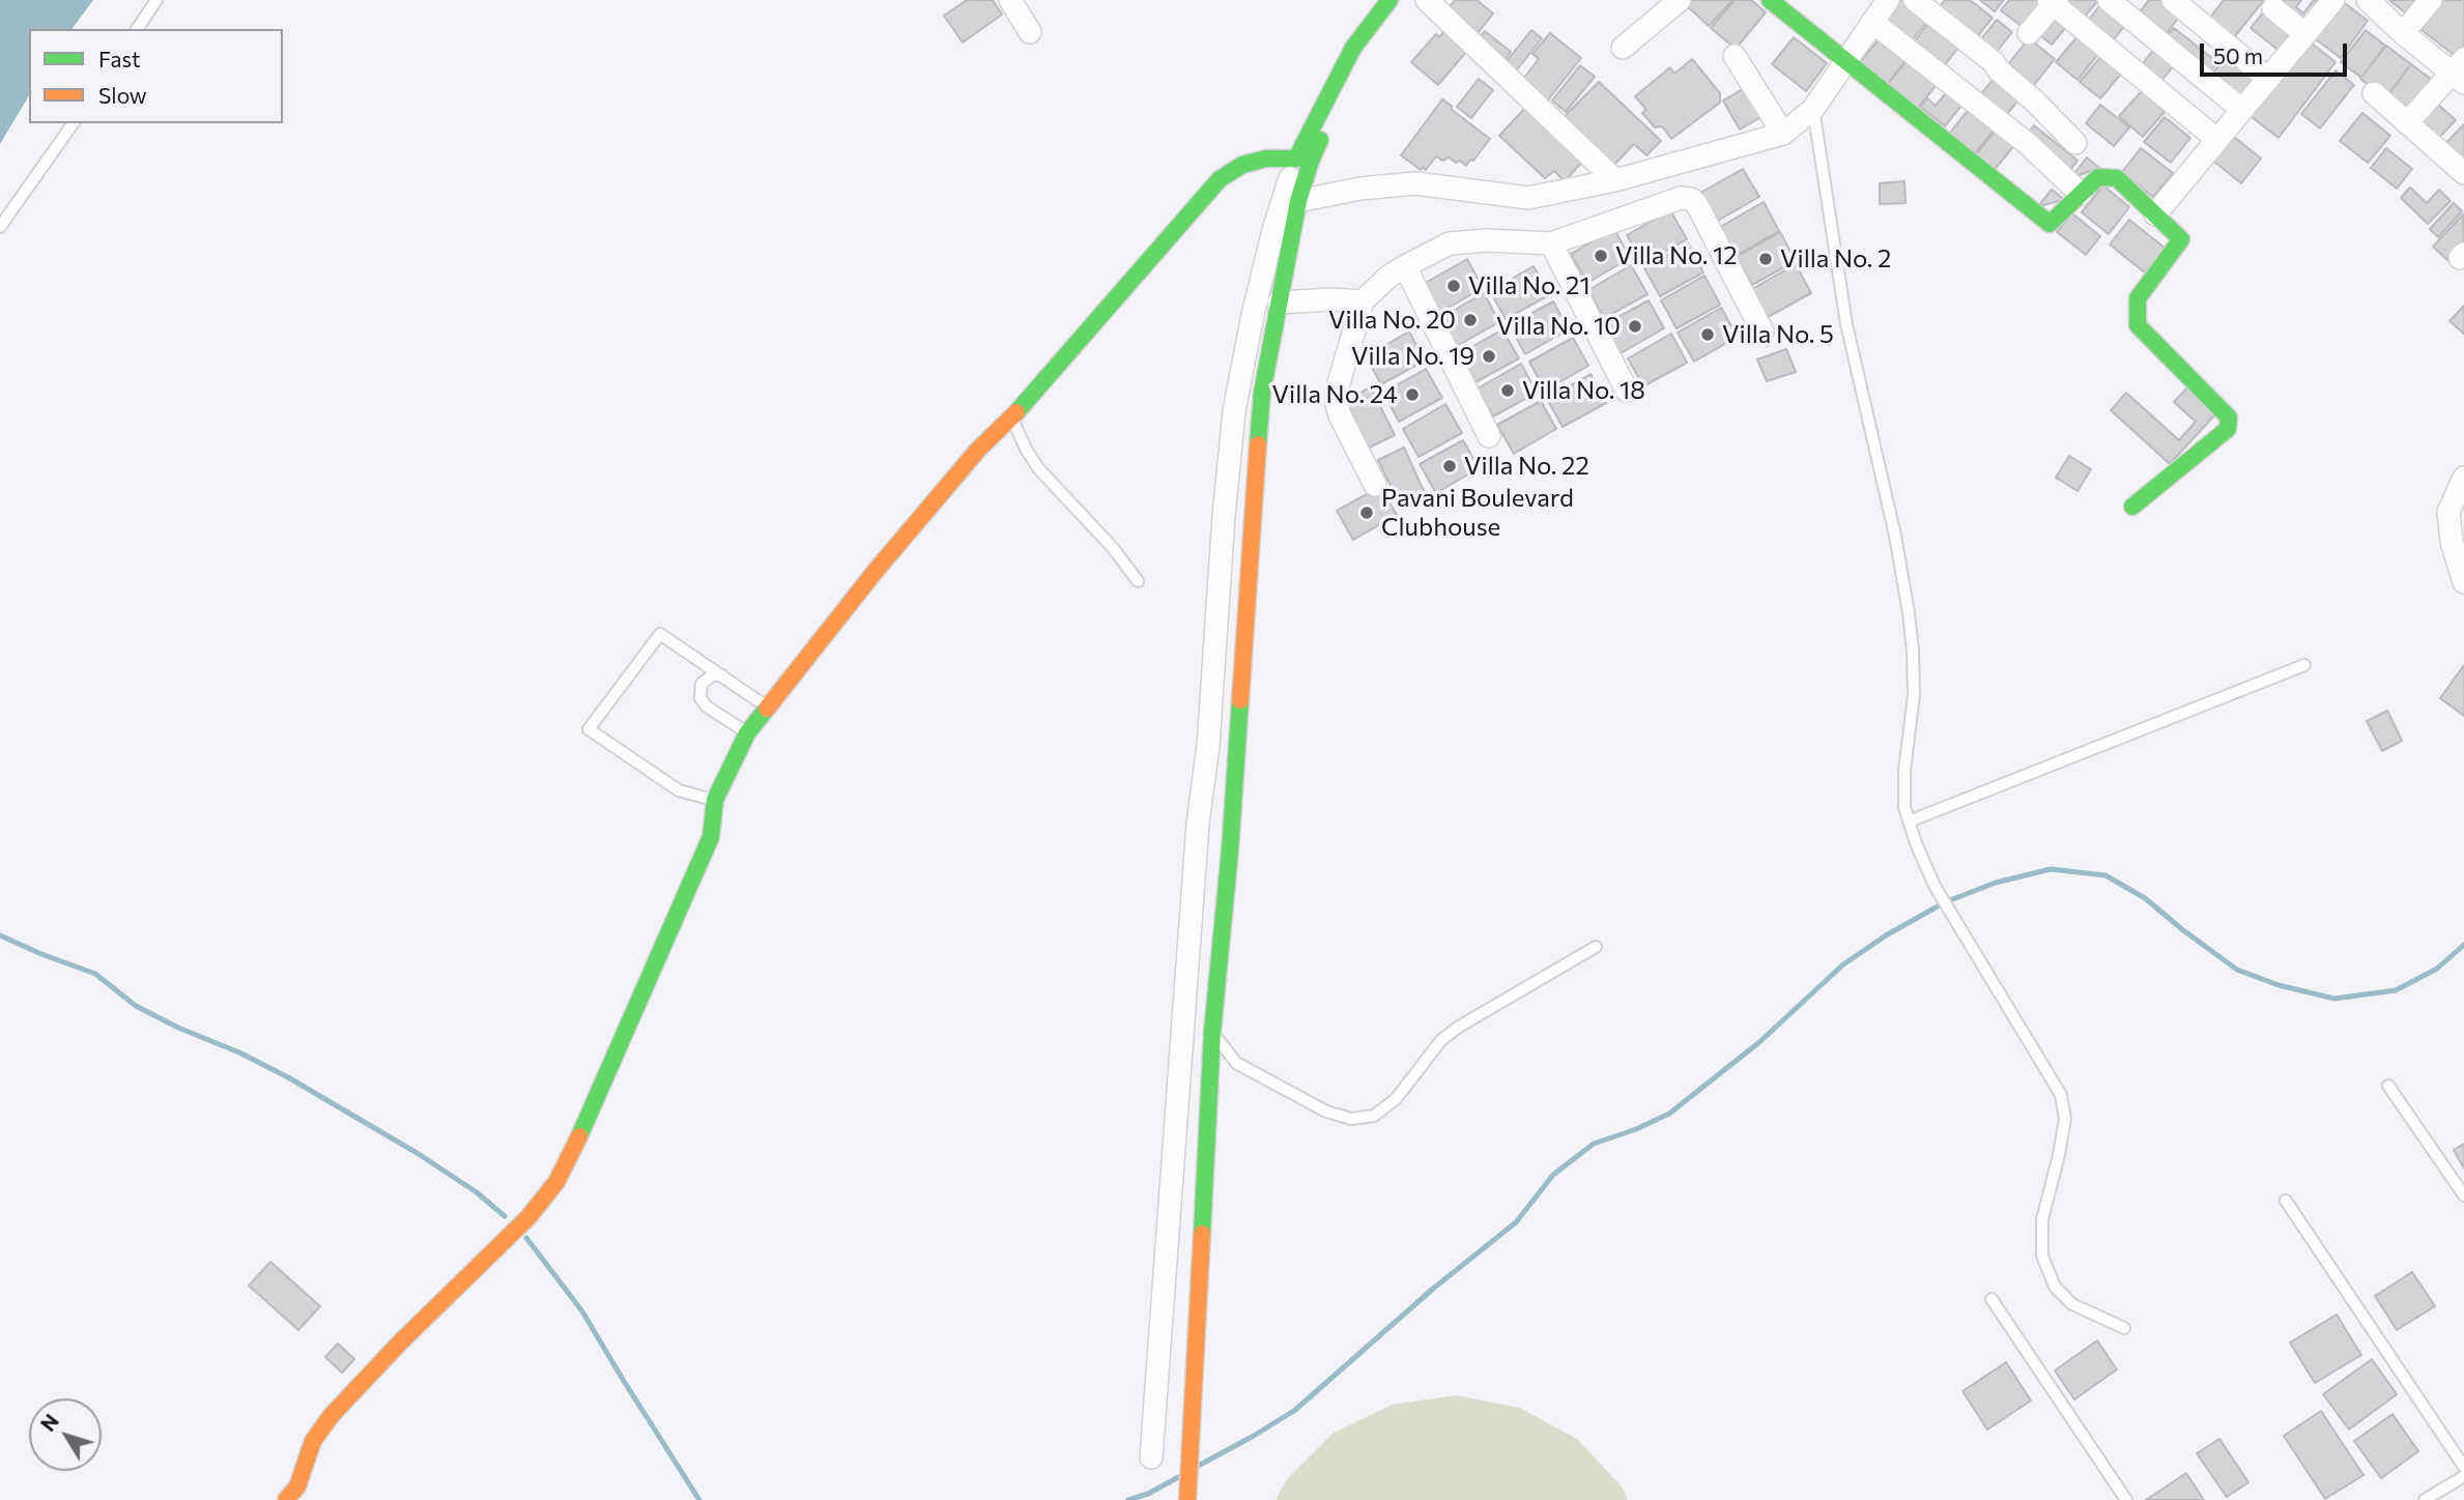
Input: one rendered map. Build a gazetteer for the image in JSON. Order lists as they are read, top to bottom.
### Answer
{
  "places": [
    "Villa No. 12",
    "Villa No. 2",
    "Villa No. 21",
    "Villa No. 20",
    "Villa No. 10",
    "Villa No. 5",
    "Villa No. 19",
    "Villa No. 18",
    "Villa No. 24",
    "Villa No. 22",
    "Pavani Boulevard Clubhouse"
  ],
  "legend": ["Fast", "Slow"],
  "scale_bar": "50 m",
  "north": "top left"
}
